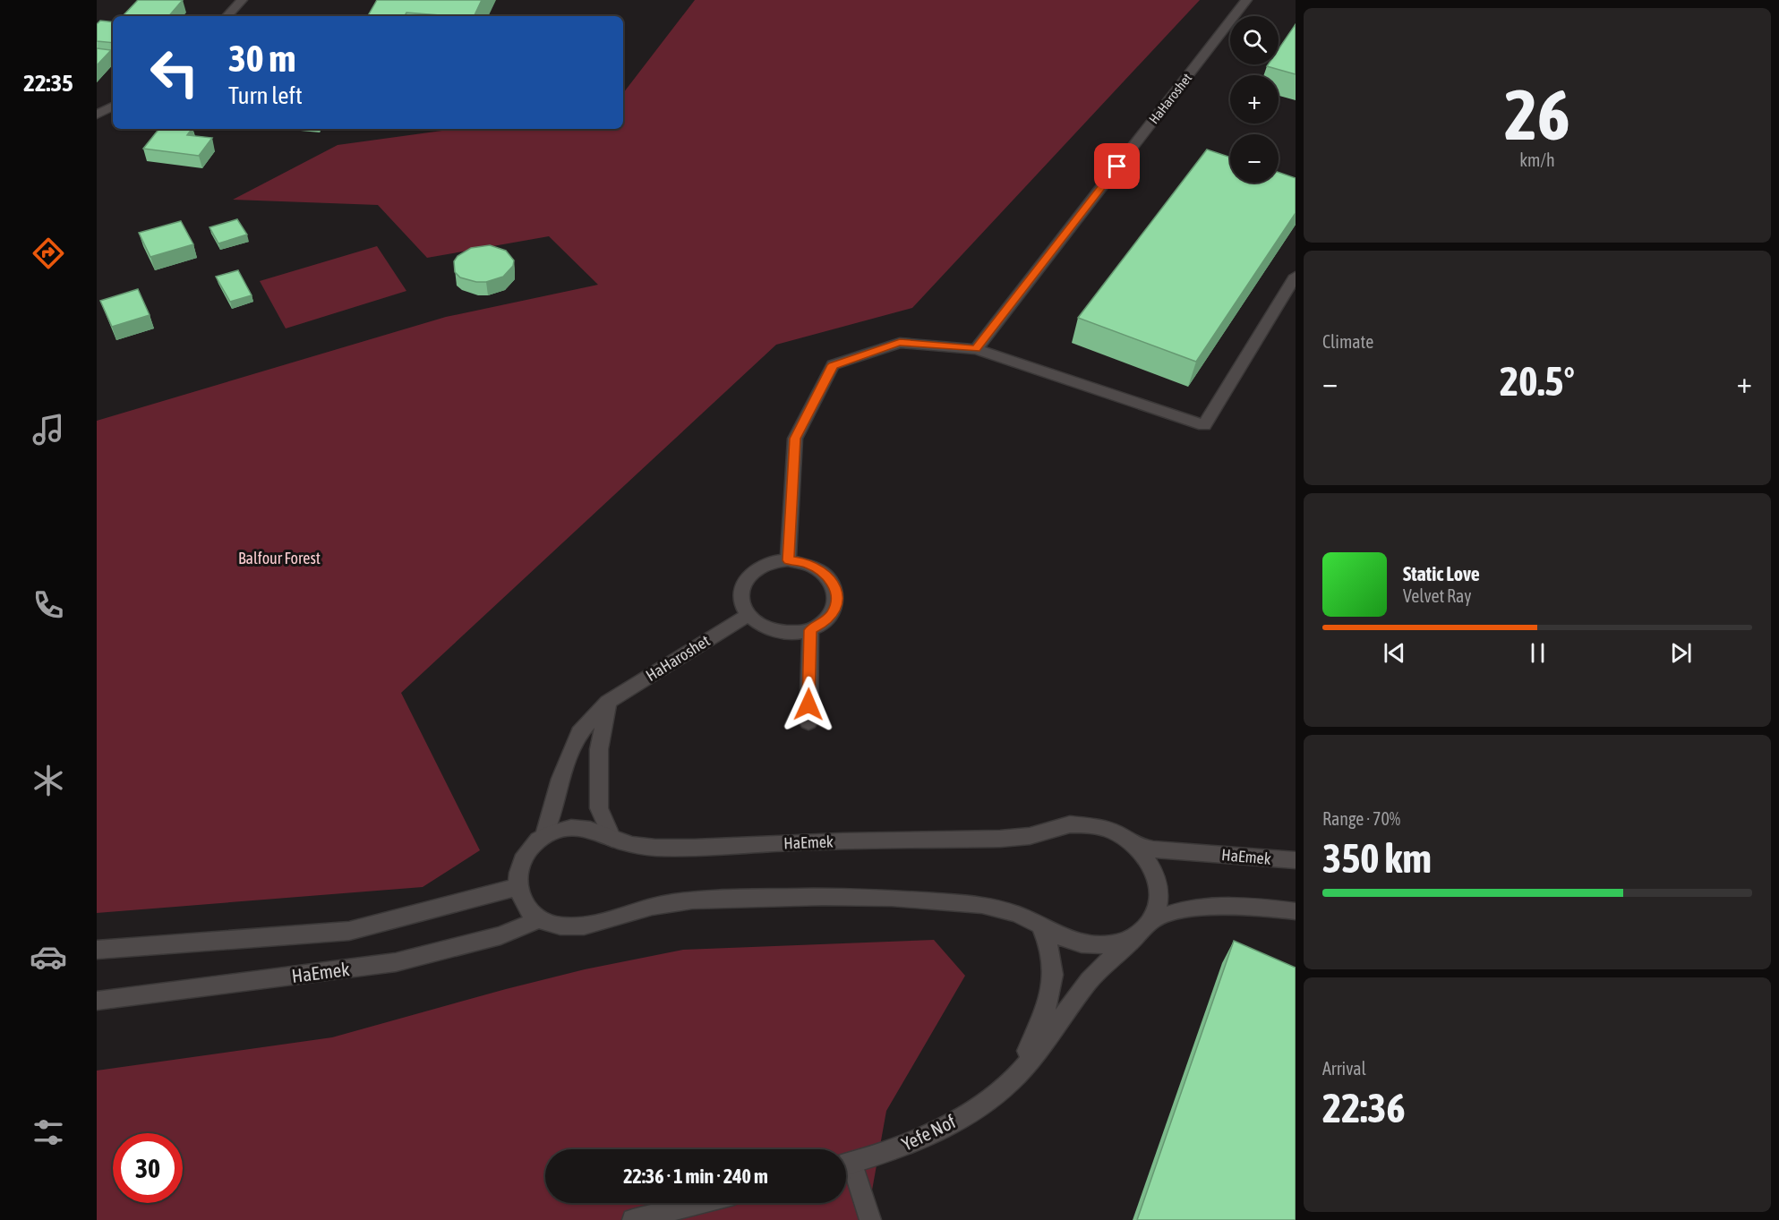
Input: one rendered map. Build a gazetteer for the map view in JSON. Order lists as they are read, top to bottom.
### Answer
{
  "streets": {
    "street": ["HaHaroshet", "HaEmek", "Yefe Nof"]
  },
  "crossings": [
    ["HaHaroshet", "HaEmek"],
    ["HaEmek", "Yefe Nof"]
  ],
  "parks": ["Balfour Forest"],
  "page": {
    "tabs": "22:35",
    "tile": [
      ["26", "km/h"],
      "Climate",
      ["Range · 70%", "350 km"],
      ["Arrival", "22:36"]
    ],
    "map_buttons": ["+", "−"],
    "turn": ["30 m", "Turn left"],
    "heat": ["−", "20.5°", "+"],
    "song": ["Static Love", "Velvet Ray"],
    "limit": "30",
    "trip": "22:36 · 1 min · 240 m"
  }
}
